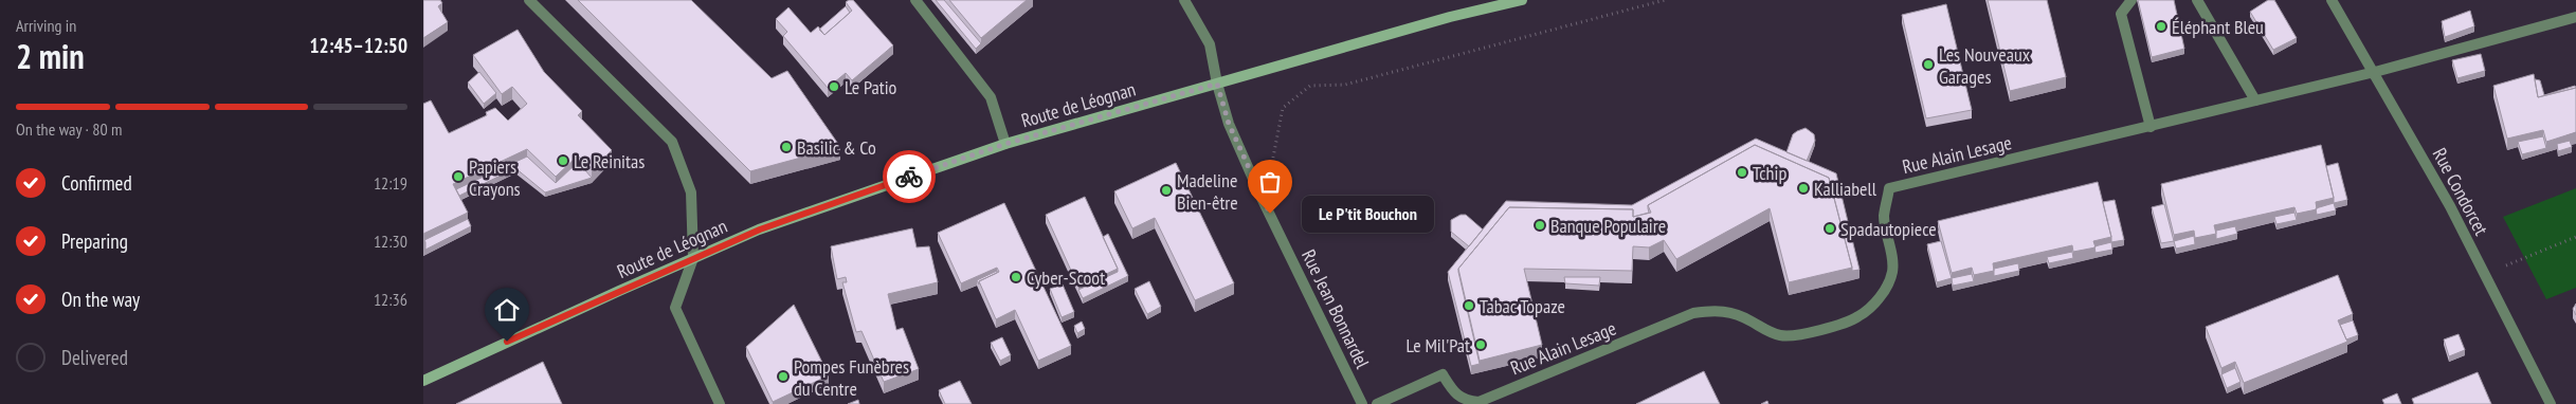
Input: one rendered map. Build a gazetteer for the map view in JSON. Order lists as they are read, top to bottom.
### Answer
{
  "streets": {
    "main road": ["Route de Léognan"],
    "street": ["Rue Alain Lesage", "Rue Condorcet", "Rue Jean Bonnardel"]
  },
  "crossings": [
    ["Route de Léognan", "Rue Jean Bonnardel"],
    ["Rue Alain Lesage", "Rue Condorcet"]
  ],
  "places": [
    "Éléphant Bleu",
    "Les Nouveaux Garages",
    "Le Patio",
    "Basilic & Co",
    "Le Reinitas",
    "Tchip",
    "Papiers Crayons",
    "Kalliabell",
    "Madeline Bien-être",
    "Le P'tit Bouchon",
    "Banque Populaire",
    "Spadautopiece",
    "Cyber-Scoot",
    "Tabac Topaze",
    "Le Mil'Pat",
    "Pompes Funèbres du Centre"
  ],
  "page": {
    "heading": ["2 min", "Arriving in", "12:45–12:50"],
    "bar": "On the way · 80 m",
    "list": [
      ["Confirmed", "12:19"],
      ["Preparing", "12:30"],
      ["On the way", "12:36"],
      "Delivered"
    ],
    "bubble": "Le P'tit Bouchon"
  }
}
